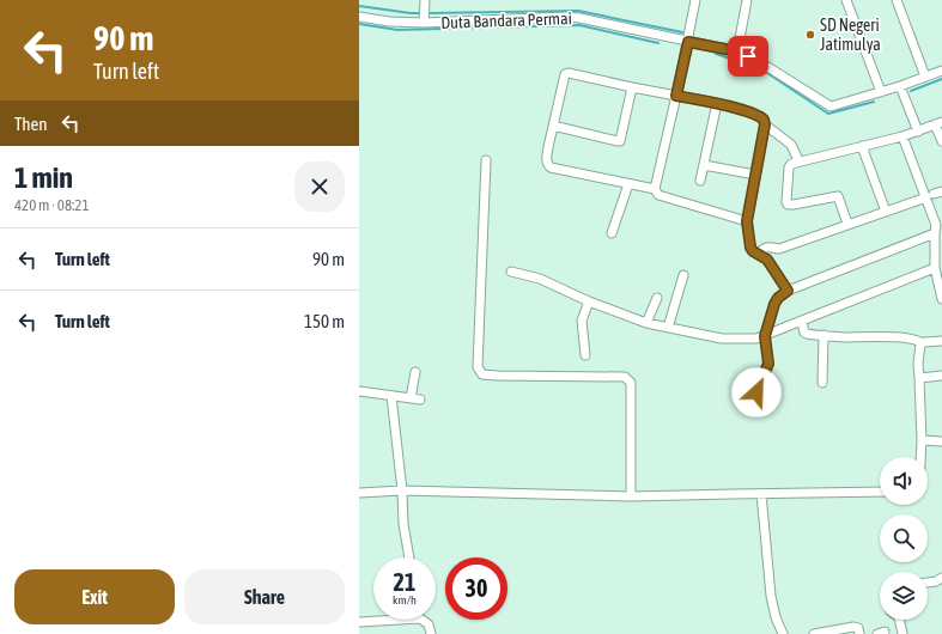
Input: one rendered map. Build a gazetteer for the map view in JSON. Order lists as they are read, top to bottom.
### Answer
{
  "streets": {
    "street": ["Duta Bandara Permai"]
  },
  "places": ["SD Negeri Jatimulya"],
  "page": {
    "turn": ["90 m", "Turn left"],
    "then": "Then",
    "heading": ["1 min", "420 m · 08:21"],
    "list": [
      {
        "name": "Turn left",
        "value": "90 m"
      },
      {
        "name": "Turn left",
        "value": "150 m"
      }
    ],
    "speed": "21 km/h",
    "limit": "30",
    "buttons": ["Exit", "Share"]
  }
}
